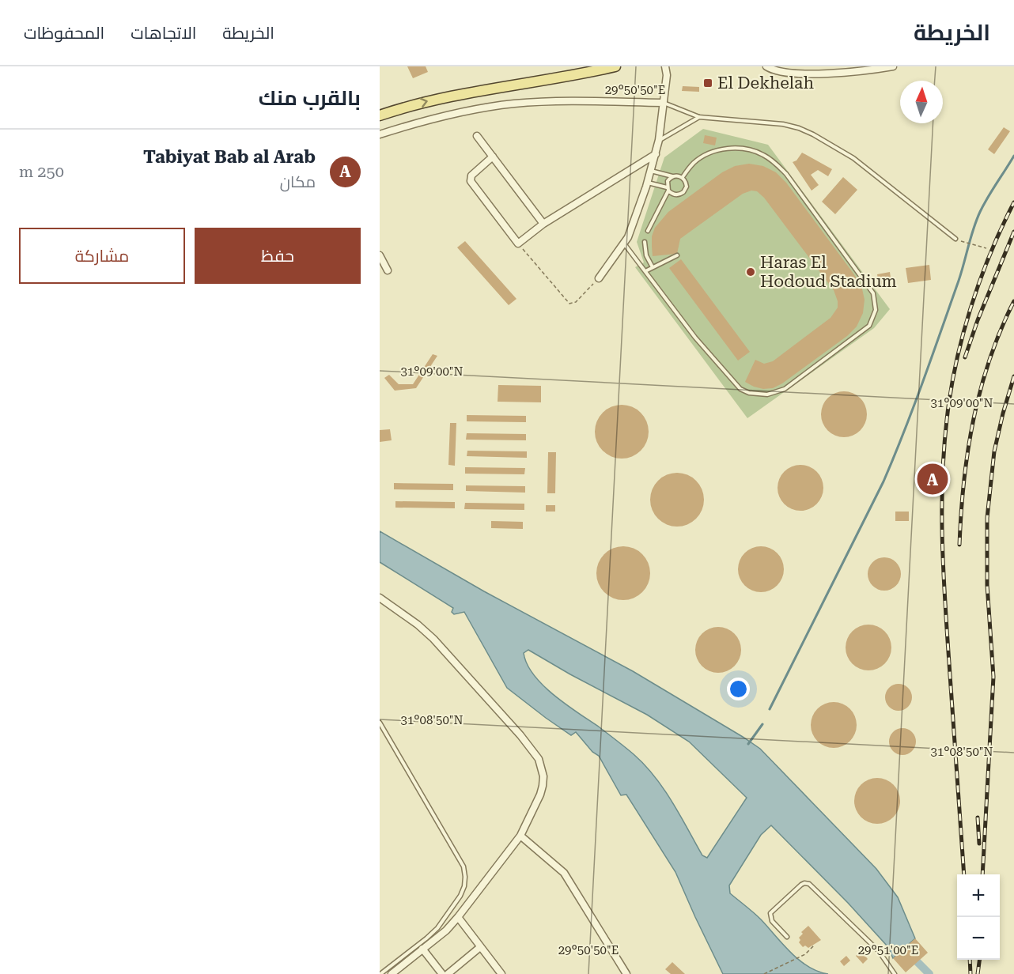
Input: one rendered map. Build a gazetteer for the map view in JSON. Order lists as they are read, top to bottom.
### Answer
{
  "places": {
    "transit": ["El Dekhelah"],
    "other": ["Haras El Hodoud Stadium"]
  },
  "north": "top",
  "page": {
    "header": "الخريطة",
    "nav": ["الخريطة", "الاتجاهات", "المحفوظات"],
    "heading": "بالقرب منك",
    "list": [
      {
        "mark": "A",
        "name": "Tabiyat Bab al Arab",
        "note": "مكان",
        "value": "250 m"
      }
    ],
    "buttons": ["حفظ", "مشاركة"],
    "pins": "A",
    "map_buttons": ["+", "−"]
  },
  "coordinates": [
    "29°50'50\"E",
    "31°09'00\"N",
    "31°08'50\"N",
    "29°51'00\"E"
  ]
}
